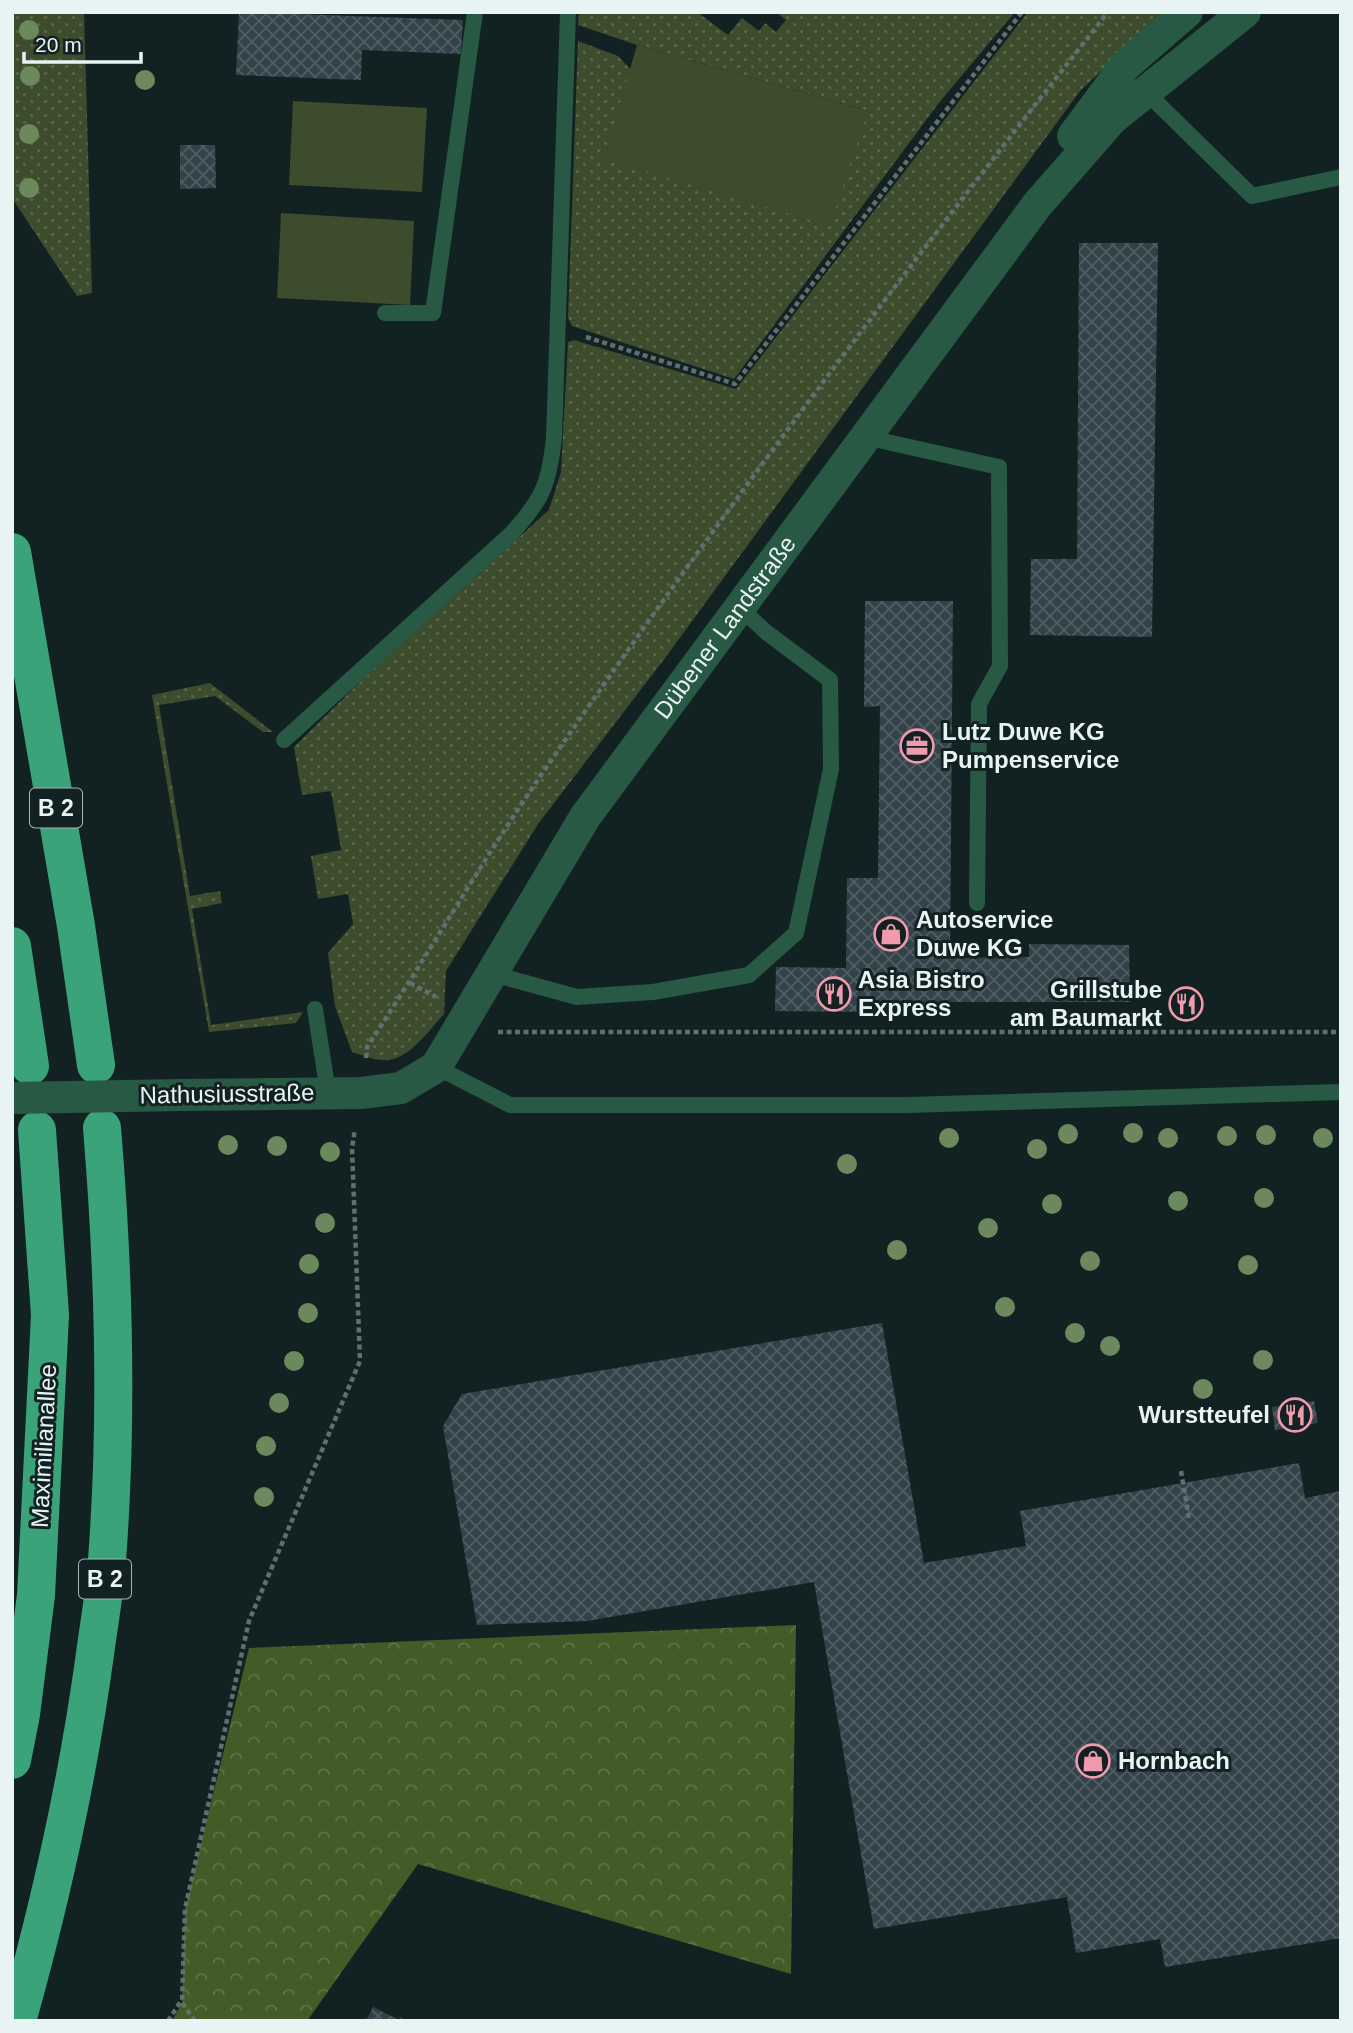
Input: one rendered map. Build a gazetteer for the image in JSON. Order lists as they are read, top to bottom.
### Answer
{
  "streets": {
    "highway": ["B 2", "Maximilianallee"],
    "street": ["Dübener Landstraße", "Nathusiusstraße"]
  },
  "crossings": [
    ["Dübener Landstraße", "Nathusiusstraße"]
  ],
  "places": {
    "office": ["Lutz Duwe KG Pumpenservice"],
    "shop": ["Autoservice Duwe KG", "Hornbach"],
    "restaurant": ["Asia Bistro Express", "Grillstube am Baumarkt", "Wurstteufel"]
  },
  "scale_bar": "20 m"
}
